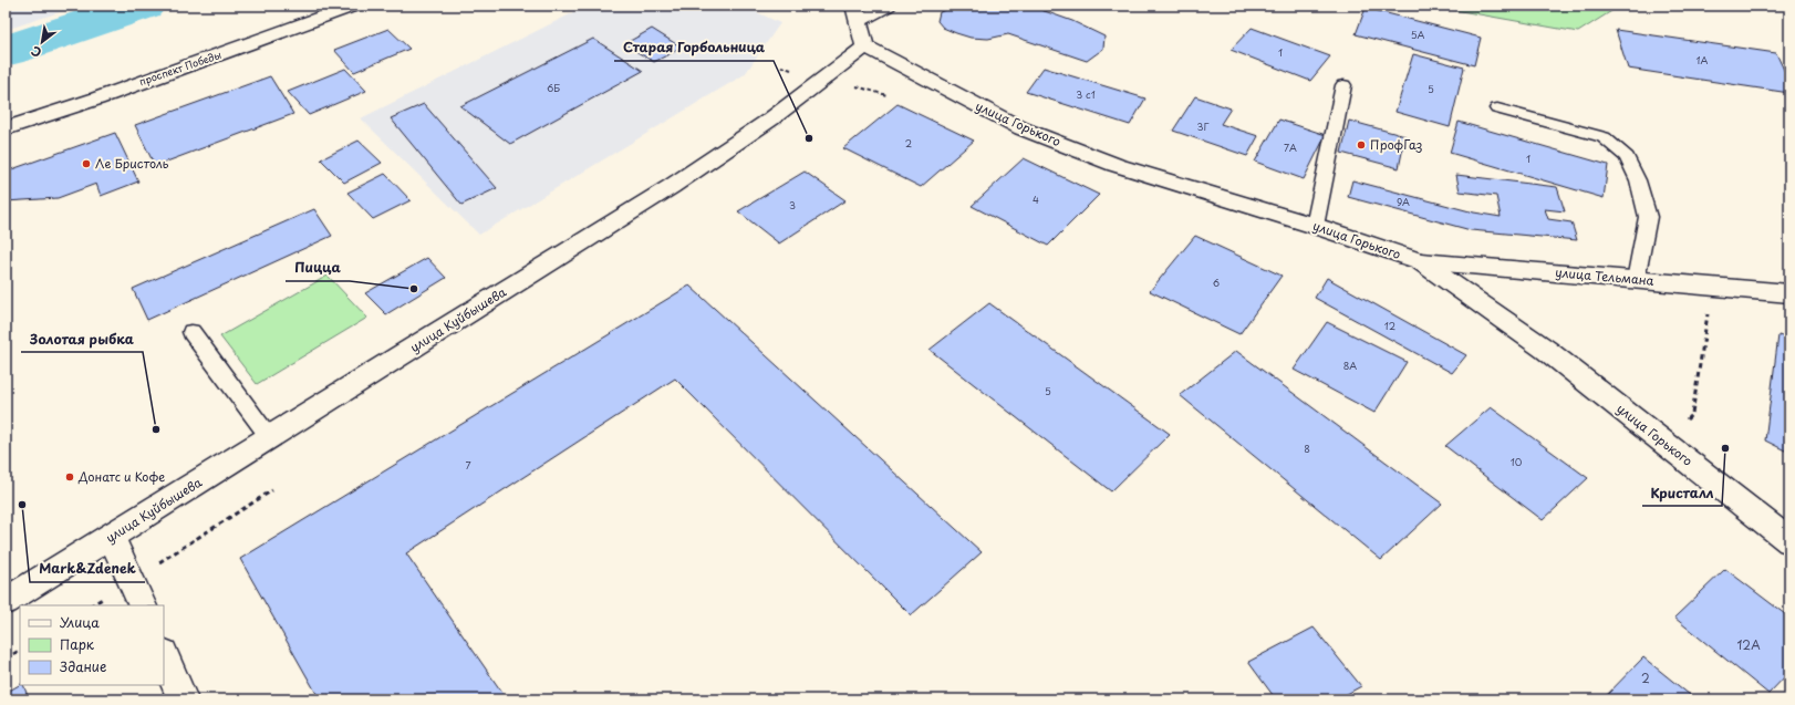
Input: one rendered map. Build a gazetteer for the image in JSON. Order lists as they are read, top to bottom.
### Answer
{
  "streets": {
    "main road": [
      "проспект Победы",
      "улица Горького",
      "улица Тельмана",
      "улица Куйбышева"
    ]
  },
  "crossings": [
    ["улица Горького", "улица Тельмана"],
    ["улица Горького", "улица Куйбышева"]
  ],
  "places": [
    "Старая Горбольница",
    "ПрофГаз",
    "Ле Бристоль",
    "Пицца",
    "Золотая рыбка",
    "Кристалл",
    "Донатс и Кофе",
    "Mark&Zdenek"
  ],
  "house_numbers": [
    "5А",
    "1",
    "1А",
    "6Б",
    "5",
    "3 с1",
    "3Г",
    "2",
    "7А",
    "1",
    "4",
    "9А",
    "3",
    "6",
    "12",
    "8А",
    "5",
    "8",
    "10",
    "7",
    "12А",
    "2"
  ],
  "legend": ["Улица", "Парк", "Здание"],
  "north": "bottom left"
}
